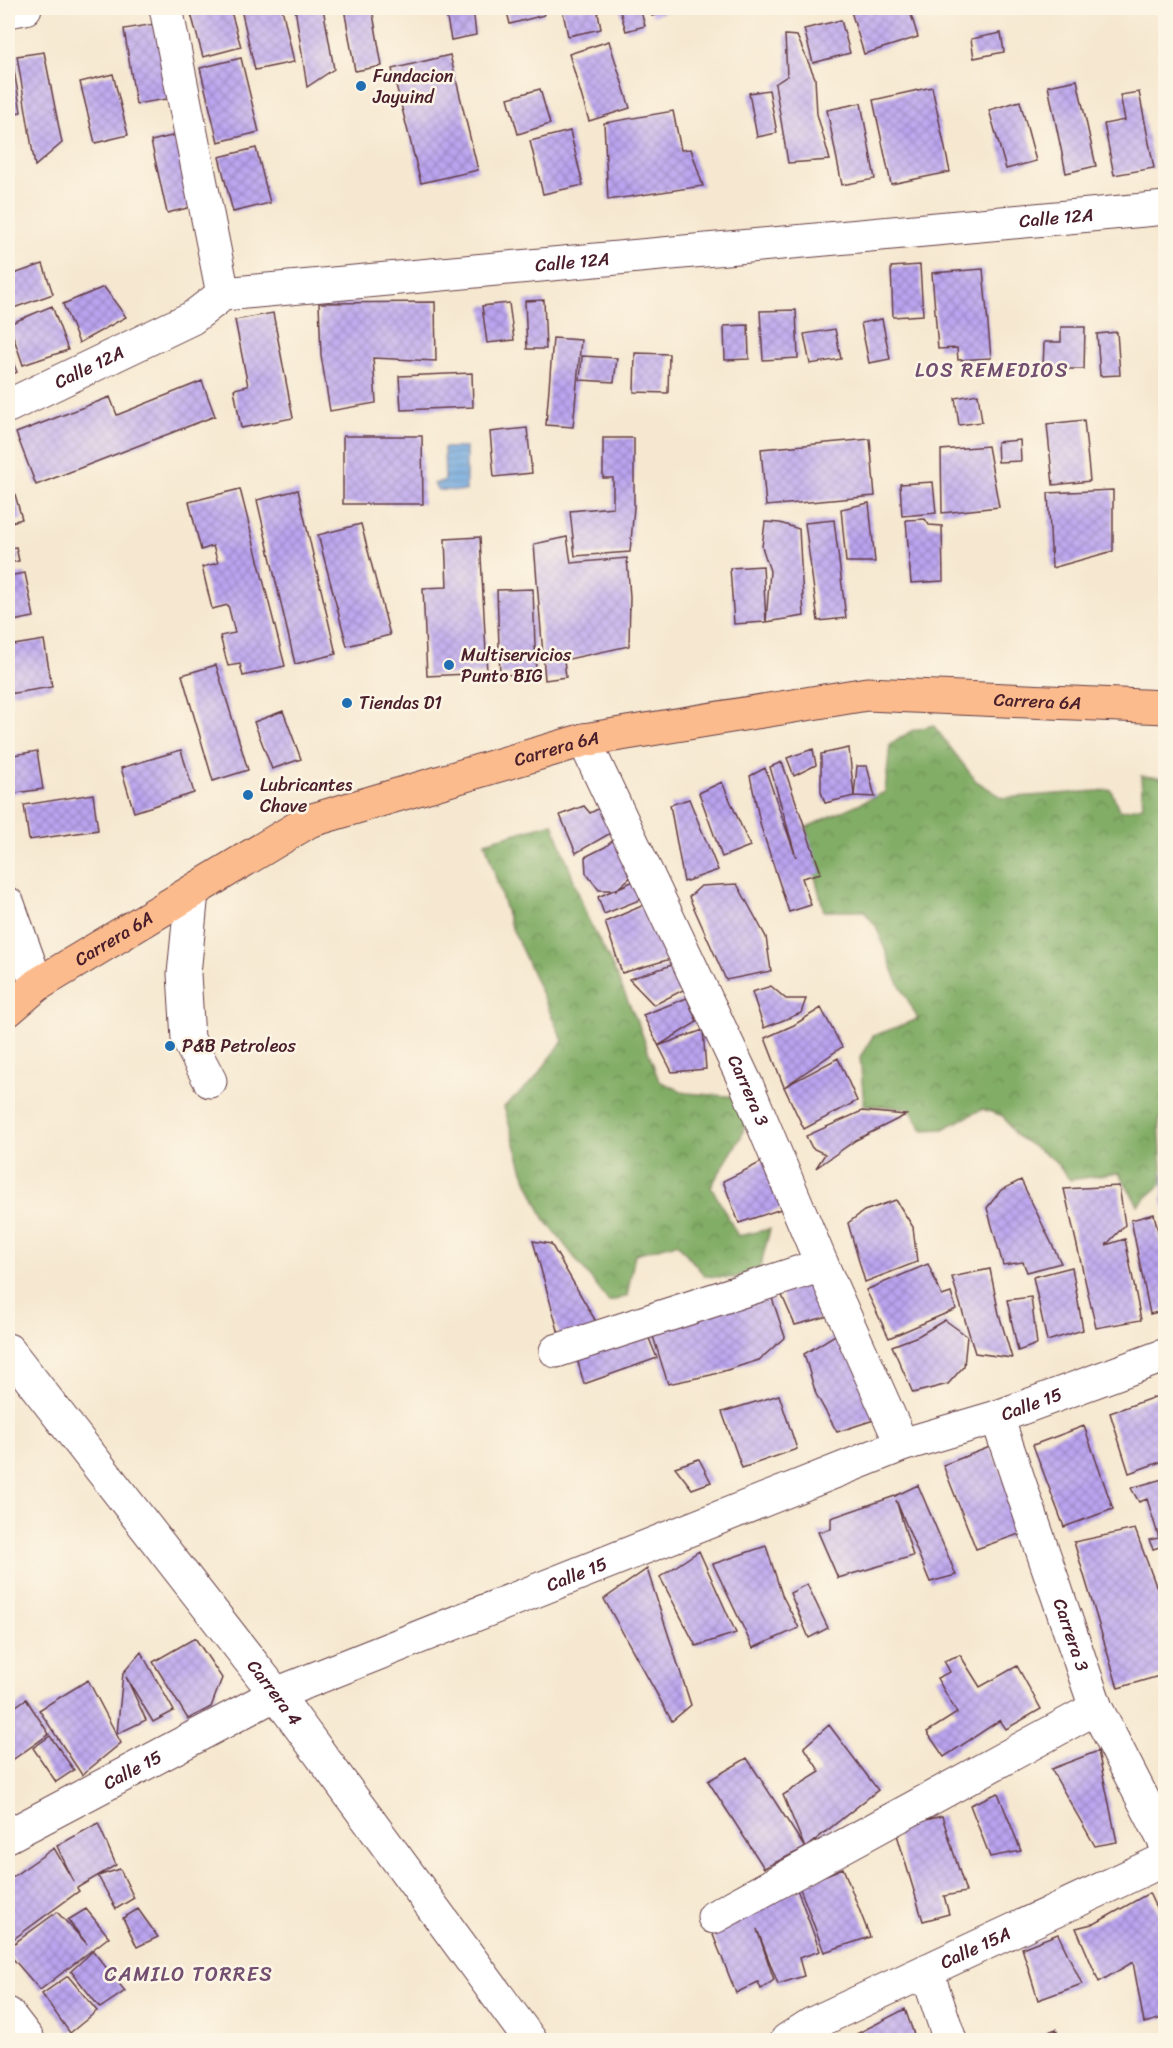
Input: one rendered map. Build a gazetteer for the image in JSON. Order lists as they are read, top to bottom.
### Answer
{
  "streets": {
    "highway": ["Carrera 6A"],
    "street": [
      "Calle 12A",
      "Carrera 3",
      "Calle 15",
      "Carrera 4",
      "Calle 15A"
    ]
  },
  "crossings": [
    ["Carrera 6A", "Carrera 3"],
    ["Carrera 3", "Calle 15"],
    ["Calle 15", "Carrera 4"]
  ],
  "districts": ["LOS REMEDIOS", "CAMILO TORRES"],
  "places": [
    "Fundacion Jayuind",
    "Multiservicios Punto BIG",
    "Tiendas D1",
    "Lubricantes Chave",
    "P&B Petroleos"
  ]
}
